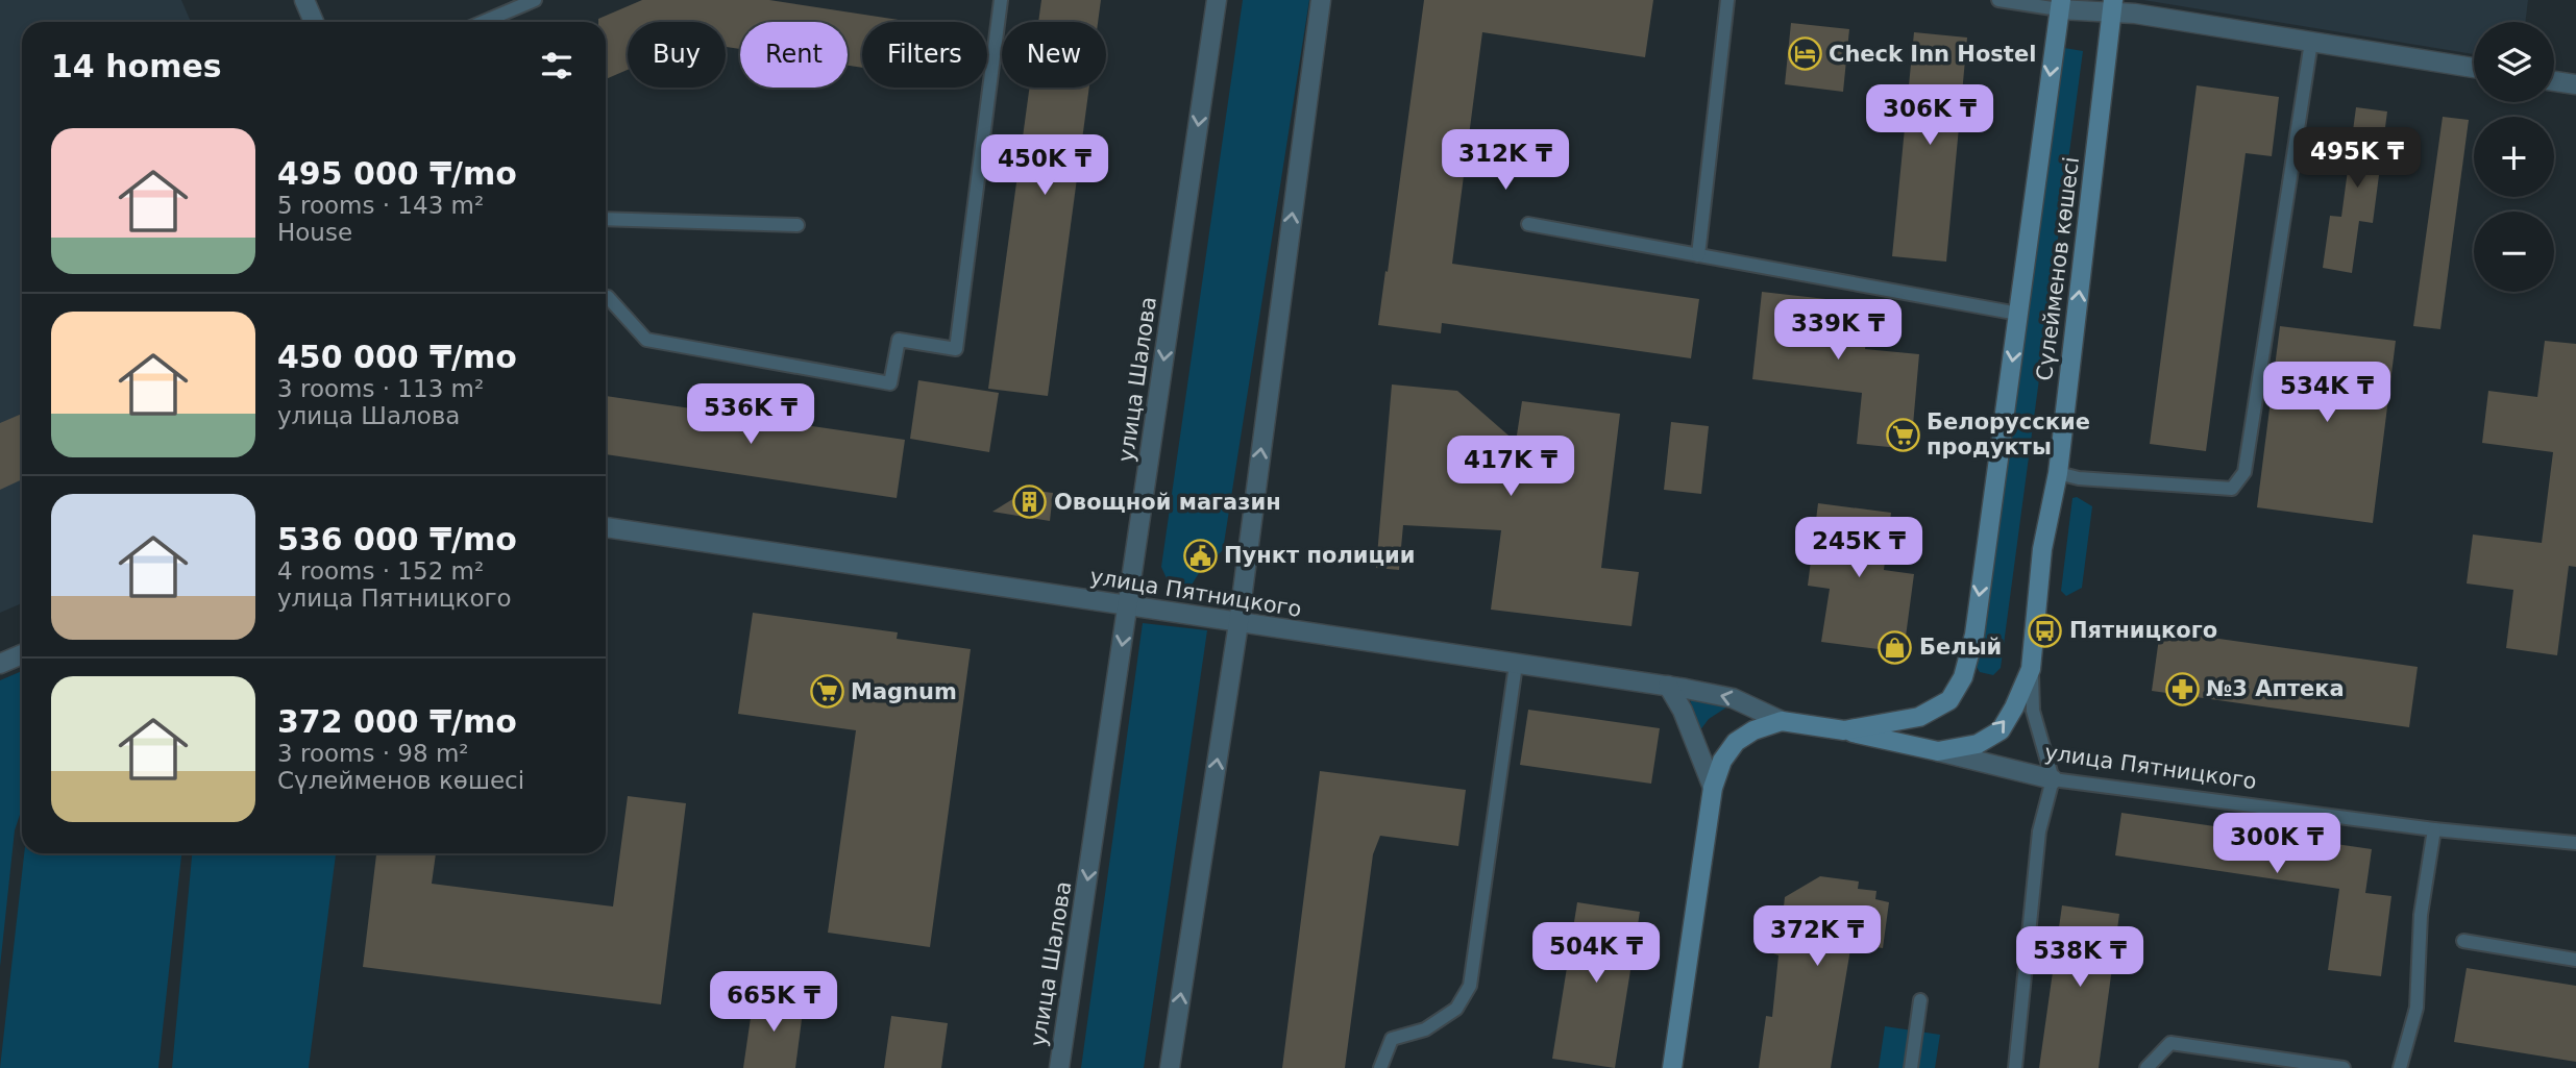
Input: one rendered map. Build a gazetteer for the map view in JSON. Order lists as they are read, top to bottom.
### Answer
{
  "streets": {
    "street": ["Сүлейменов көшесі", "улица Шалова", "улица Пятницкого"]
  },
  "crossings": [
    ["Сүлейменов көшесі", "улица Пятницкого"],
    ["улица Шалова", "улица Пятницкого"]
  ],
  "places": {
    "hotel": ["Check Inn Hostel"],
    "supermarket": ["Белорусские продукты", "Magnum"],
    "building": ["Овощной магазин"],
    "public building": ["Пункт полиции"],
    "bus stop": ["Пятницкого"],
    "shop": ["Белый"],
    "pharmacy": ["№3 Аптека"]
  },
  "page": {
    "map_buttons": ["+", "−"],
    "chip": [
      "Buy",
      "Rent",
      "Filters",
      "New"
    ],
    "heading": "14 homes",
    "price": [
      "306K ₸",
      "495K ₸",
      "312K ₸",
      "450K ₸",
      "339K ₸",
      "534K ₸",
      "536K ₸",
      "417K ₸",
      "245K ₸",
      "300K ₸",
      "372K ₸",
      "504K ₸",
      "538K ₸",
      "665K ₸"
    ],
    "list": [
      {
        "name": "495 000 ₸/mo",
        "note": "5 rooms · 143 m² · House"
      },
      {
        "name": "450 000 ₸/mo",
        "note": "3 rooms · 113 m² · улица Шалова"
      },
      {
        "name": "536 000 ₸/mo",
        "note": "4 rooms · 152 m² · улица Пятницкого"
      },
      {
        "name": "372 000 ₸/mo",
        "note": "3 rooms · 98 m² · Сүлейменов көшесі"
      }
    ]
  }
}
